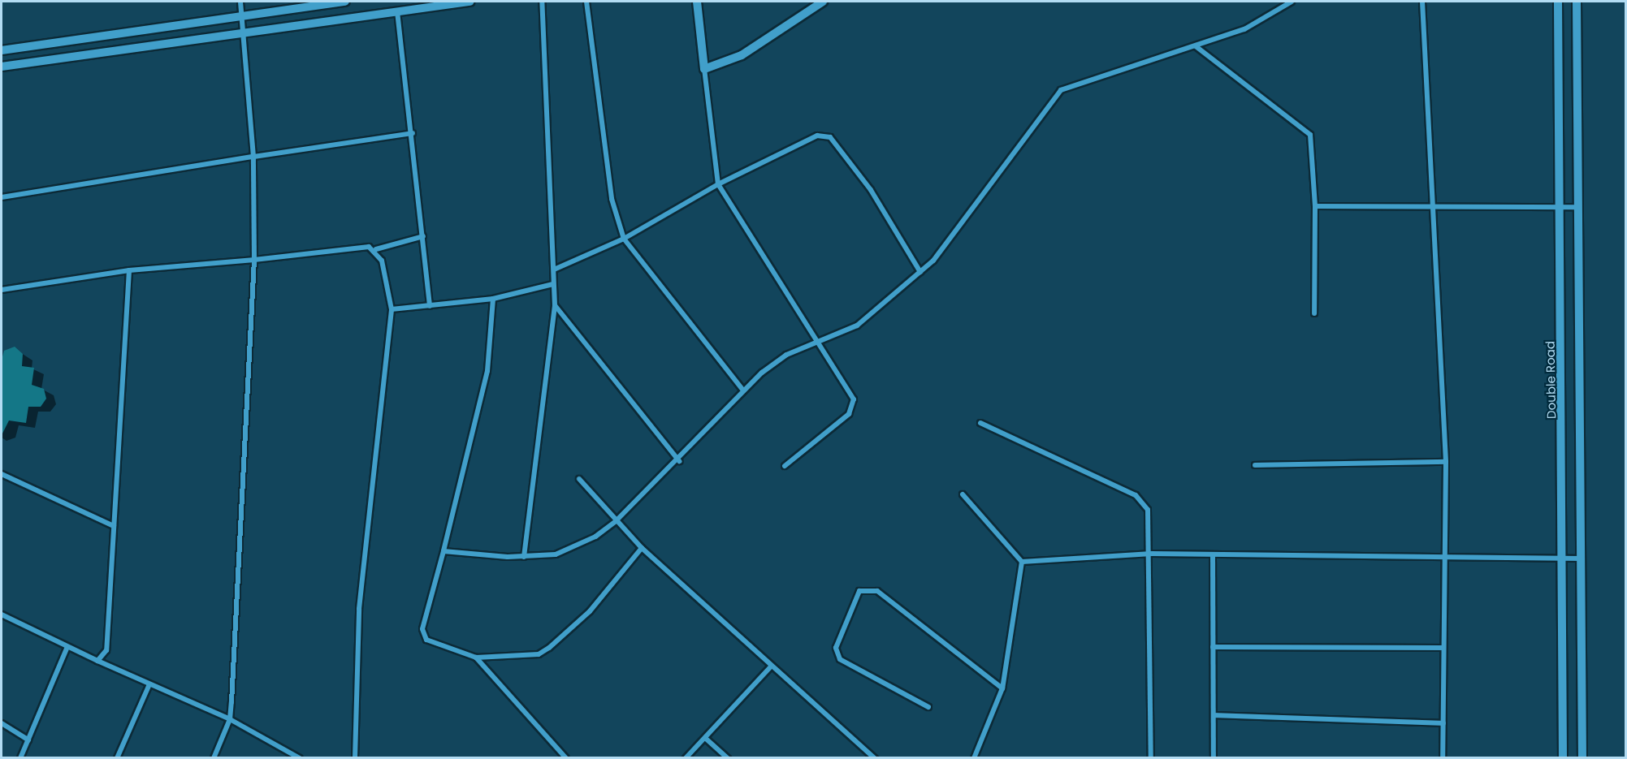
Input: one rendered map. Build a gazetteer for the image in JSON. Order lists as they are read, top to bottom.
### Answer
{
  "streets": {
    "street": ["Double Road"]
  }
}
